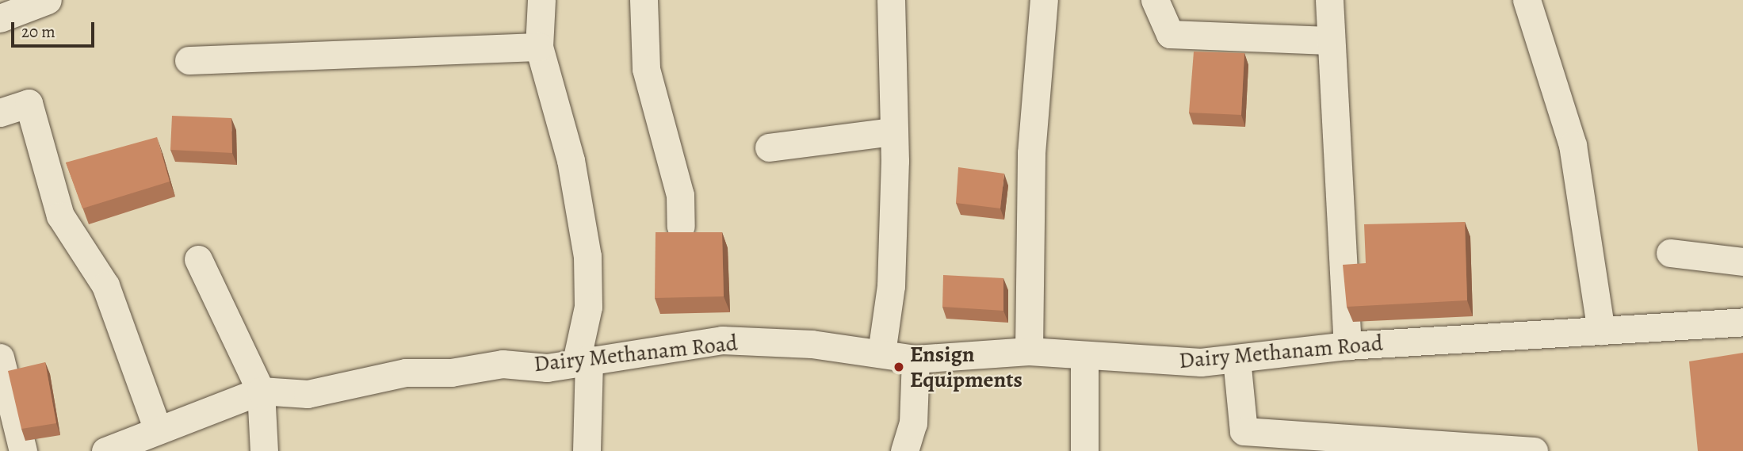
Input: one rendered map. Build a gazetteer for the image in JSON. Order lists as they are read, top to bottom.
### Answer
{
  "streets": {
    "street": ["Dairy Methanam Road"]
  },
  "places": ["Ensign Equipments"],
  "scale_bar": "20 m"
}
